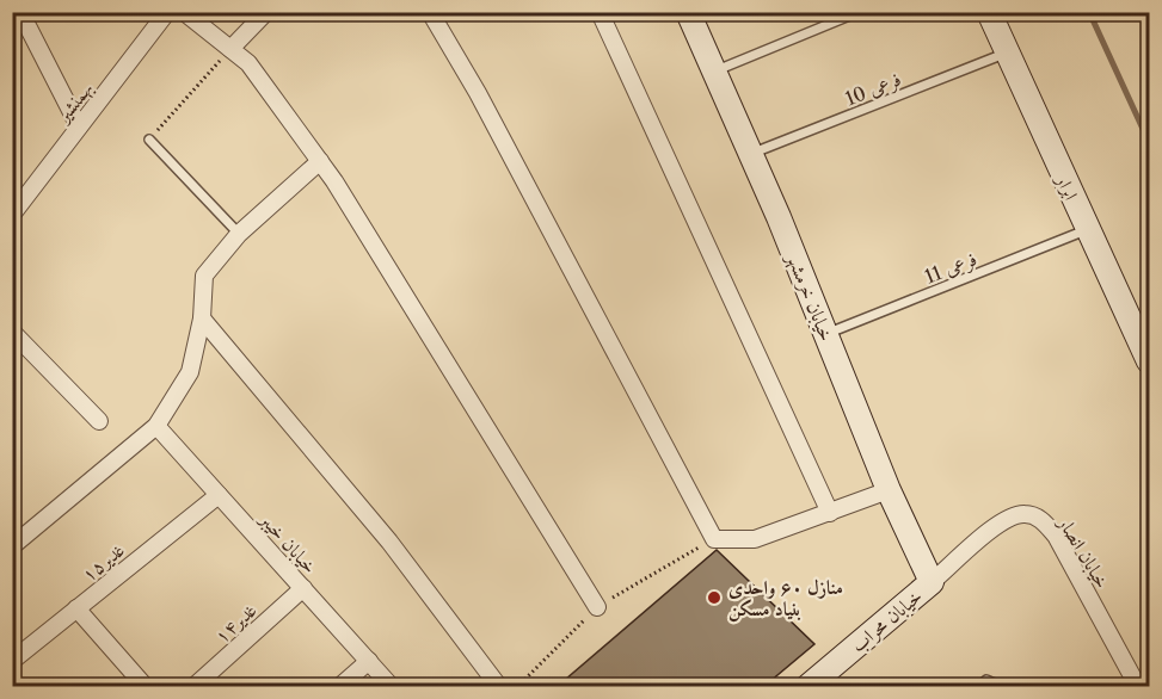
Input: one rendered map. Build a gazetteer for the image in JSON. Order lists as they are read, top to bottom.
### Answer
{
  "streets": {
    "street": [
      "بهمنشیر",
      "ابرار",
      "خیابان خرمشهر",
      "خیابان خیبر",
      "خیابان انصار",
      "غدیر۱۵",
      "خیابان محراب",
      "غدیر۱۴"
    ],
    "lane": ["فرعی 10", "فرعی 11"]
  },
  "crossings": [
    ["فرعی 10", "ابرار"],
    ["فرعی 10", "خیابان خرمشهر"],
    ["ابرار", "فرعی 11"],
    ["فرعی 11", "خیابان خرمشهر"],
    ["خیابان خرمشهر", "خیابان انصار"],
    ["خیابان خرمشهر", "خیابان محراب"],
    ["خیابان خیبر", "غدیر۱۵"],
    ["خیابان خیبر", "غدیر۱۴"],
    ["خیابان انصار", "خیابان محراب"]
  ],
  "places": ["منازل ۶۰ واحدی بنیاد مسکن"]
}
